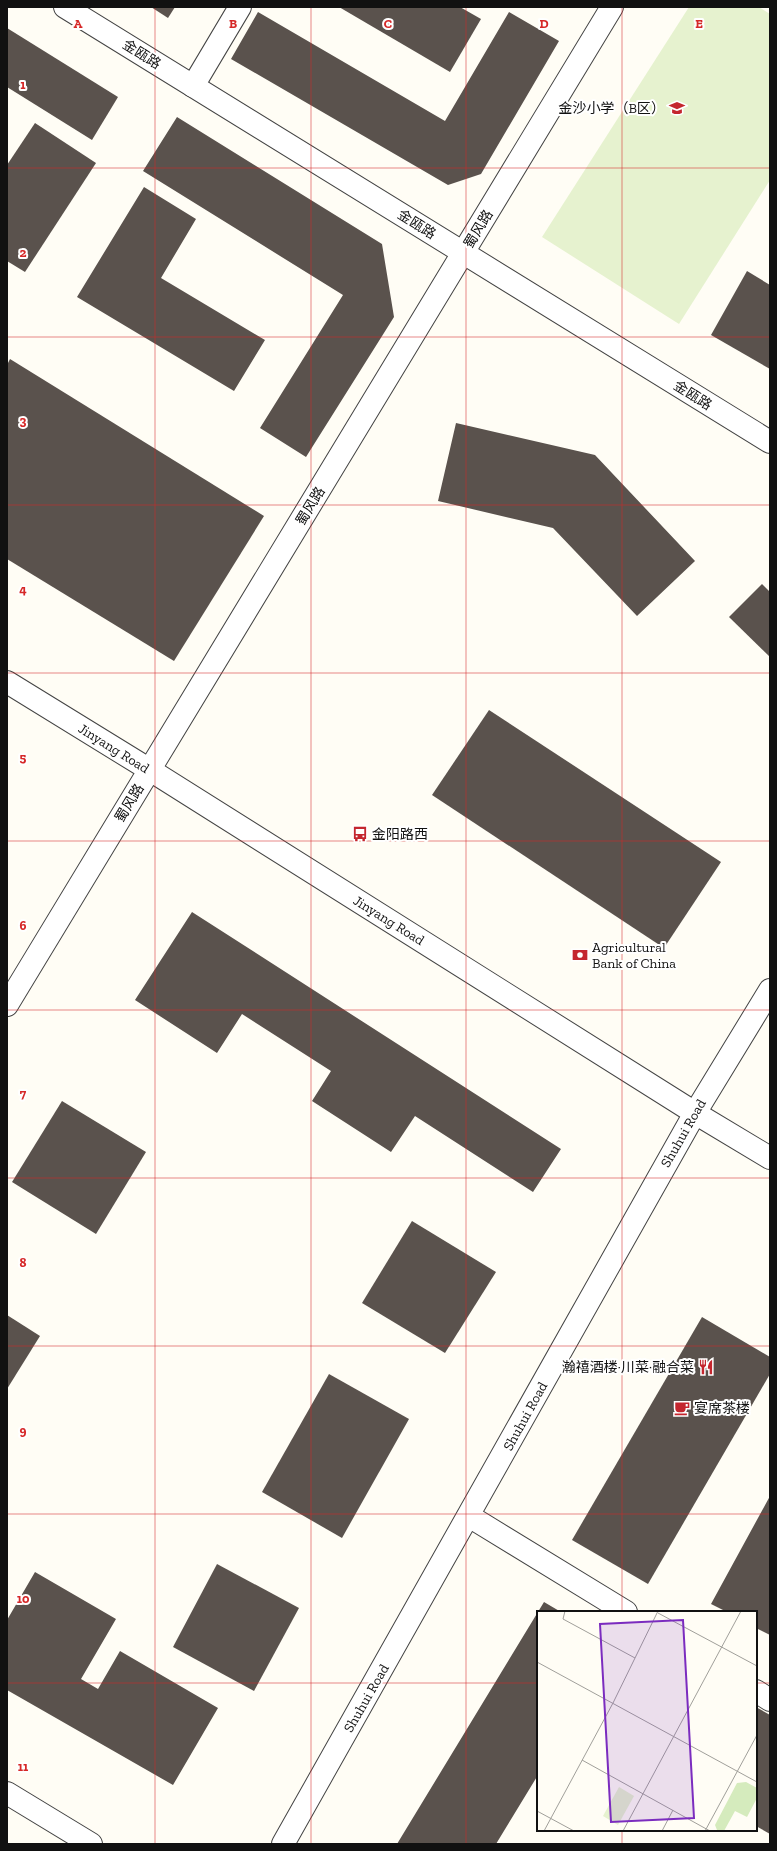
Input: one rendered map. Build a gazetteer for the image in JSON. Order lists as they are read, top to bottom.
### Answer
{
  "streets": {
    "street": [
      "金瓯路",
      "蜀风路",
      "Jinyang Road",
      "Shuhui Road"
    ]
  },
  "crossings": [
    ["金瓯路", "蜀风路"],
    ["蜀风路", "Jinyang Road"],
    ["Jinyang Road", "Shuhui Road"]
  ],
  "places": {
    "school or university": ["金沙小学（B区）"],
    "bus stop": ["金阳路西"],
    "bank": ["Agricultural Bank of China"],
    "restaurant": ["瀚禧酒楼·川菜·融合菜"],
    "cafe": ["宴席茶楼"]
  },
  "grid": {
    "columns": [
      "A",
      "B",
      "C",
      "D",
      "E"
    ],
    "rows": [
      "1",
      "2",
      "3",
      "4",
      "5",
      "6",
      "7",
      "8",
      "9",
      "10",
      "11"
    ]
  }
}
